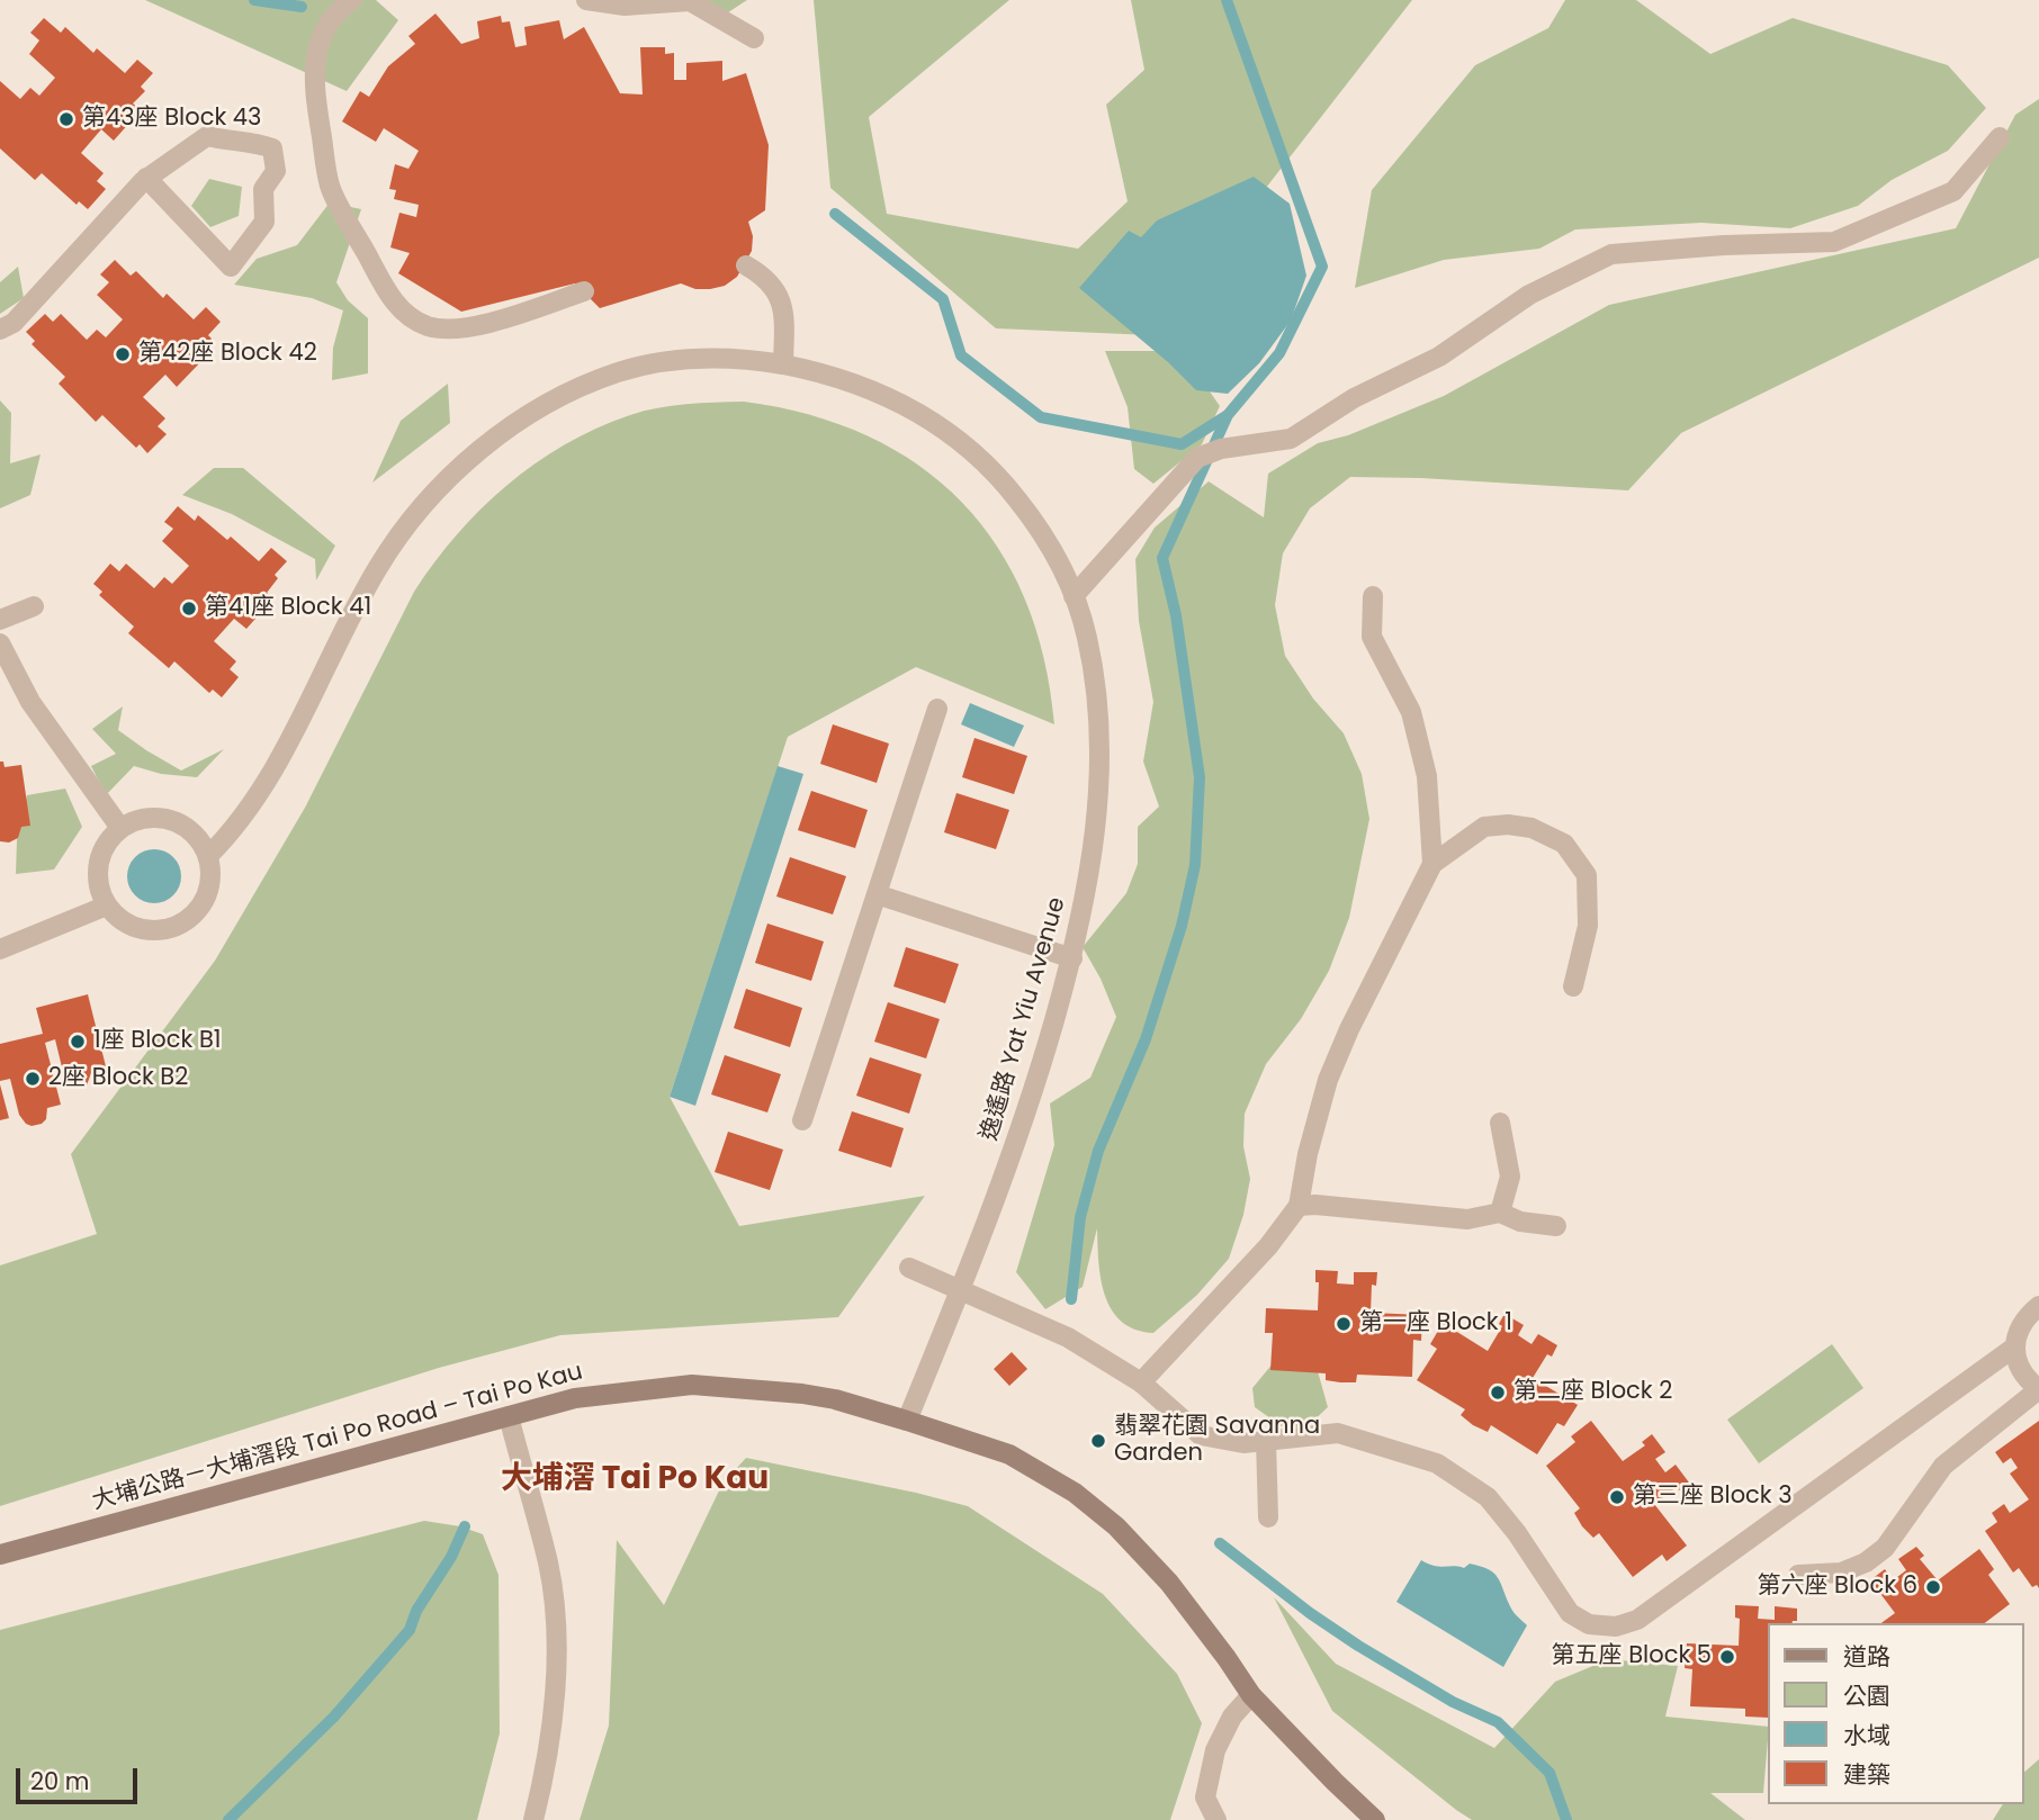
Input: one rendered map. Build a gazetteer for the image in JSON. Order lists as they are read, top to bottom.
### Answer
{
  "streets": {
    "main road": ["大埔公路－大埔滘段 Tai Po Road – Tai Po Kau"],
    "street": ["逸遙路 Yat Yiu Avenue"]
  },
  "crossings": [
    ["逸遙路 Yat Yiu Avenue", "大埔公路－大埔滘段 Tai Po Road – Tai Po Kau"]
  ],
  "districts": ["大埔滘 Tai Po Kau"],
  "places": [
    "第43座 Block 43",
    "第42座 Block 42",
    "第41座 Block 41",
    "1座 Block B1",
    "2座 Block B2",
    "第一座 Block 1",
    "第二座 Block 2",
    "翡翠花園 Savanna Garden",
    "第三座 Block 3",
    "第六座 Block 6",
    "第五座 Block 5"
  ],
  "legend": [
    "道路",
    "公園",
    "水域",
    "建築"
  ],
  "scale_bar": "20 m"
}
